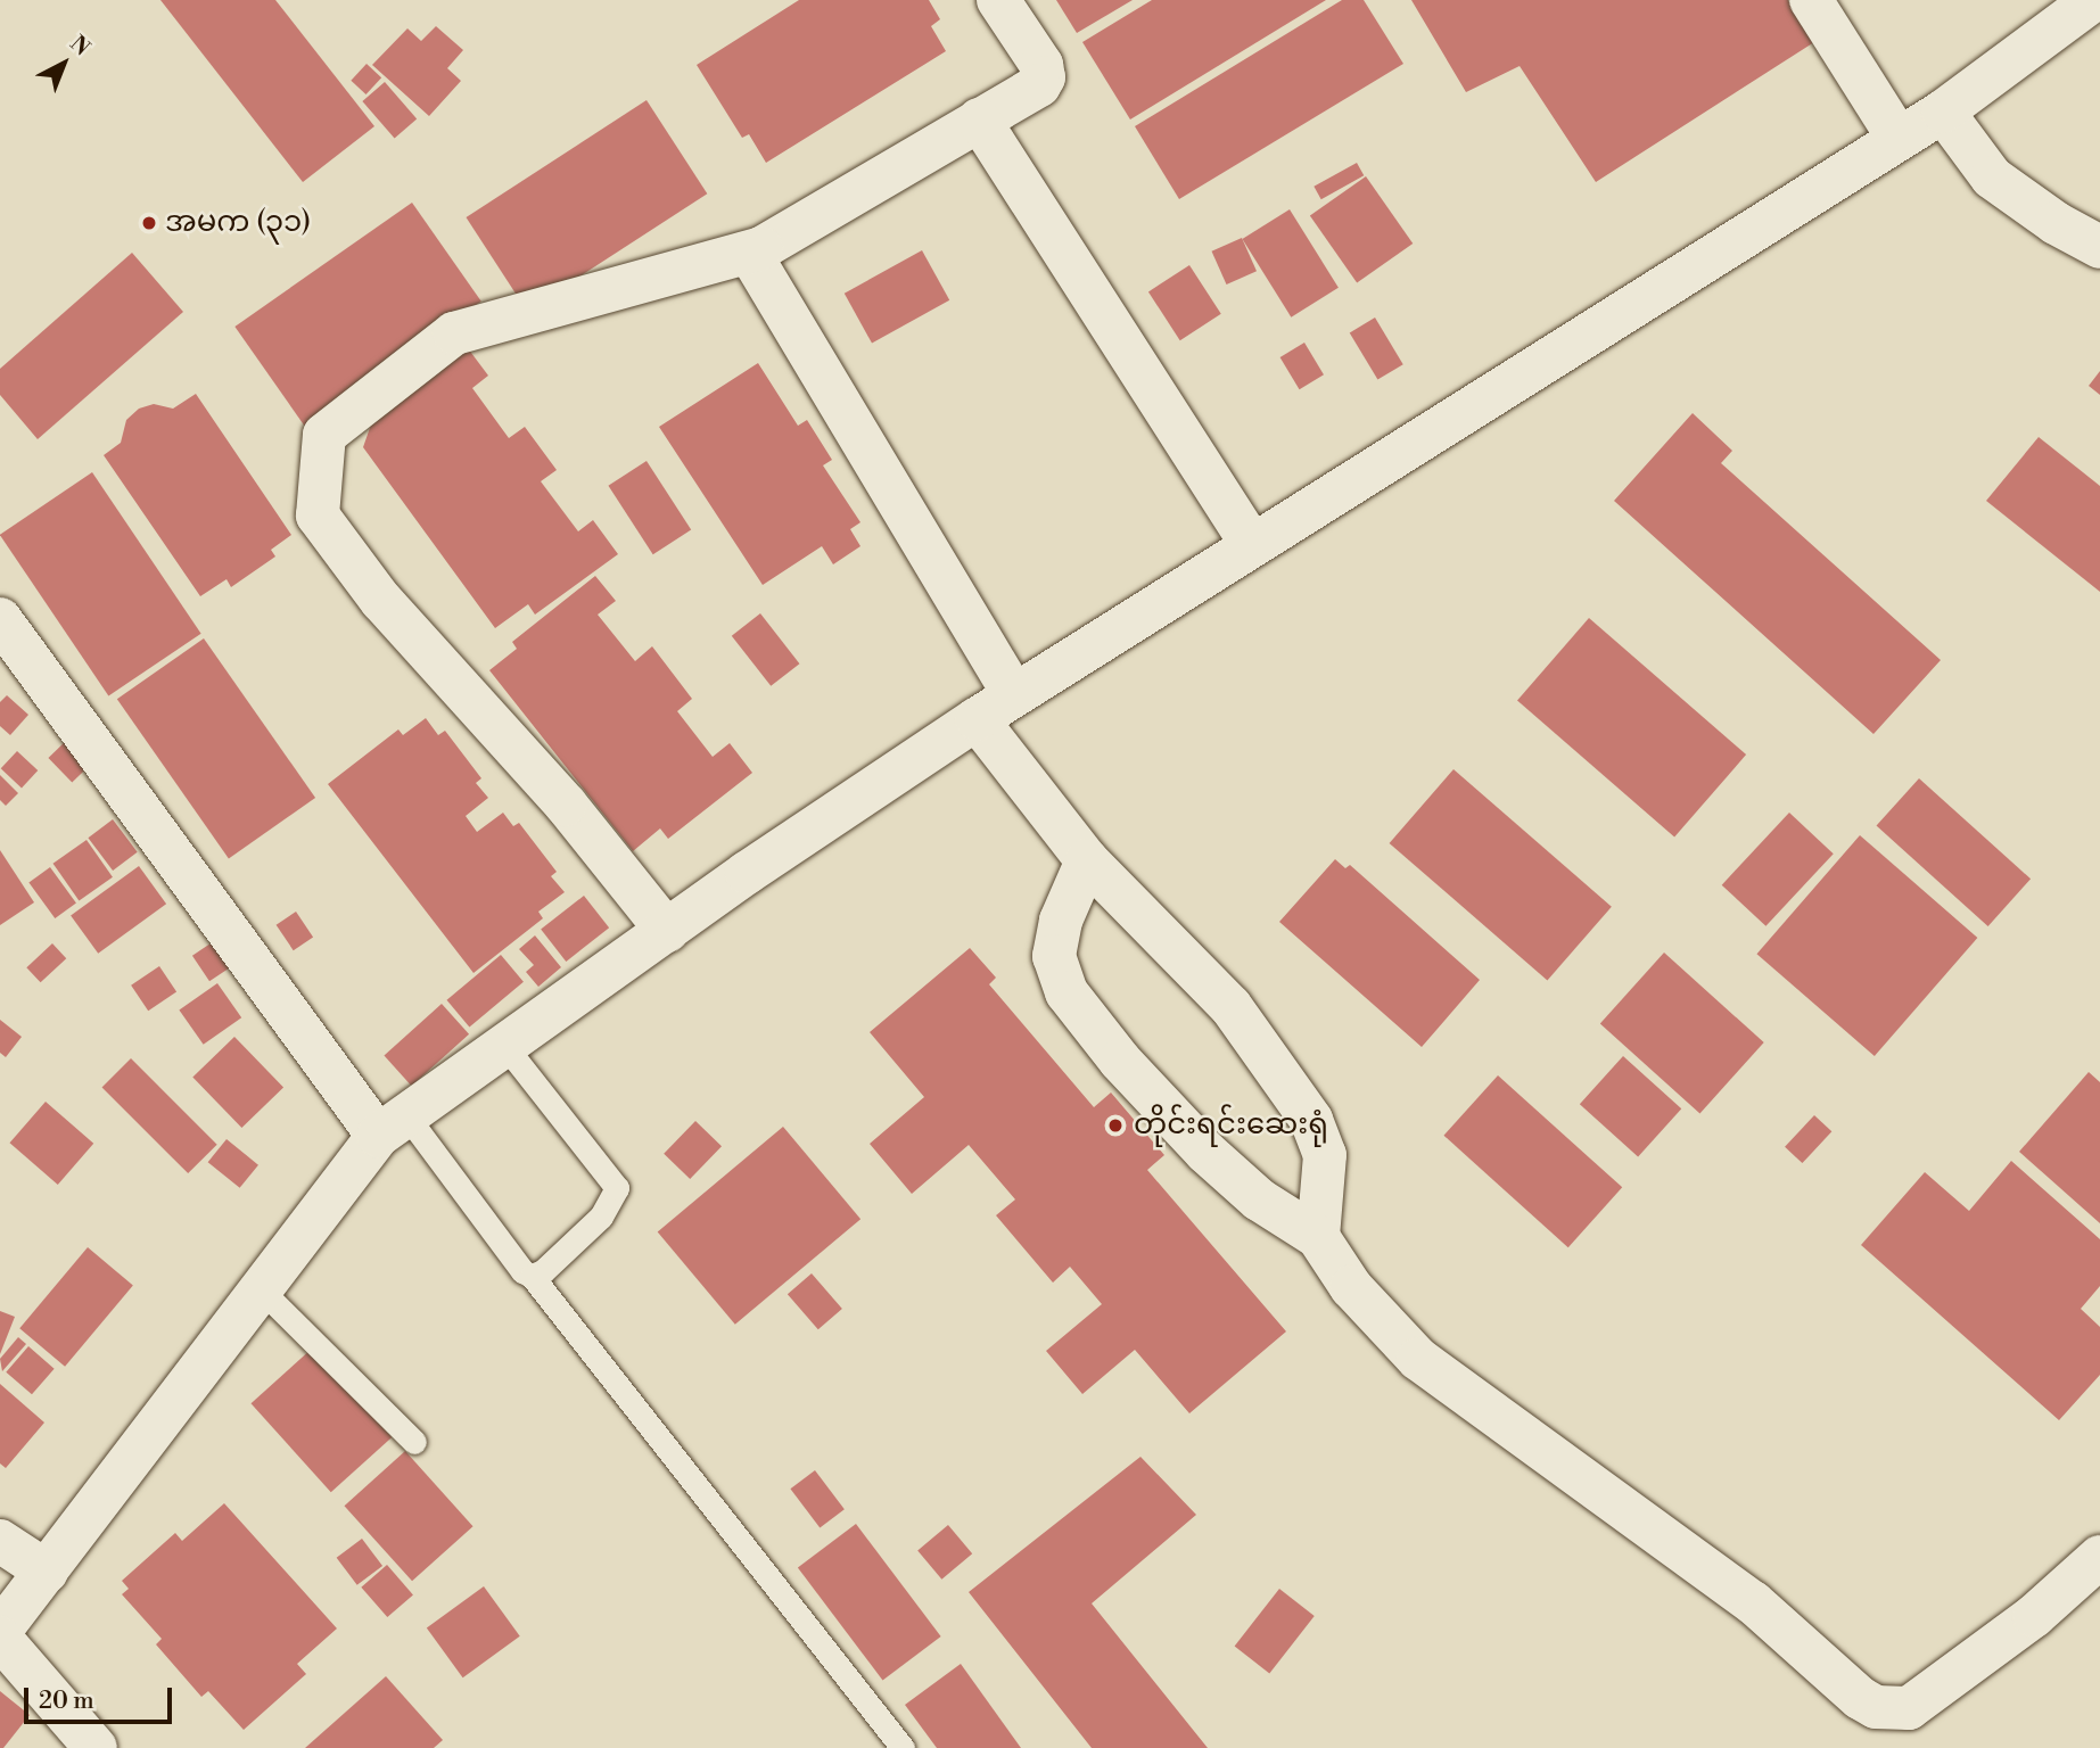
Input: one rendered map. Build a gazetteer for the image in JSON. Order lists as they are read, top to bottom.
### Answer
{
  "places": ["အမက (၃၁)", "တိုင်းရင်းဆေးရုံ"],
  "scale_bar": "20 m",
  "north": "top right"
}
